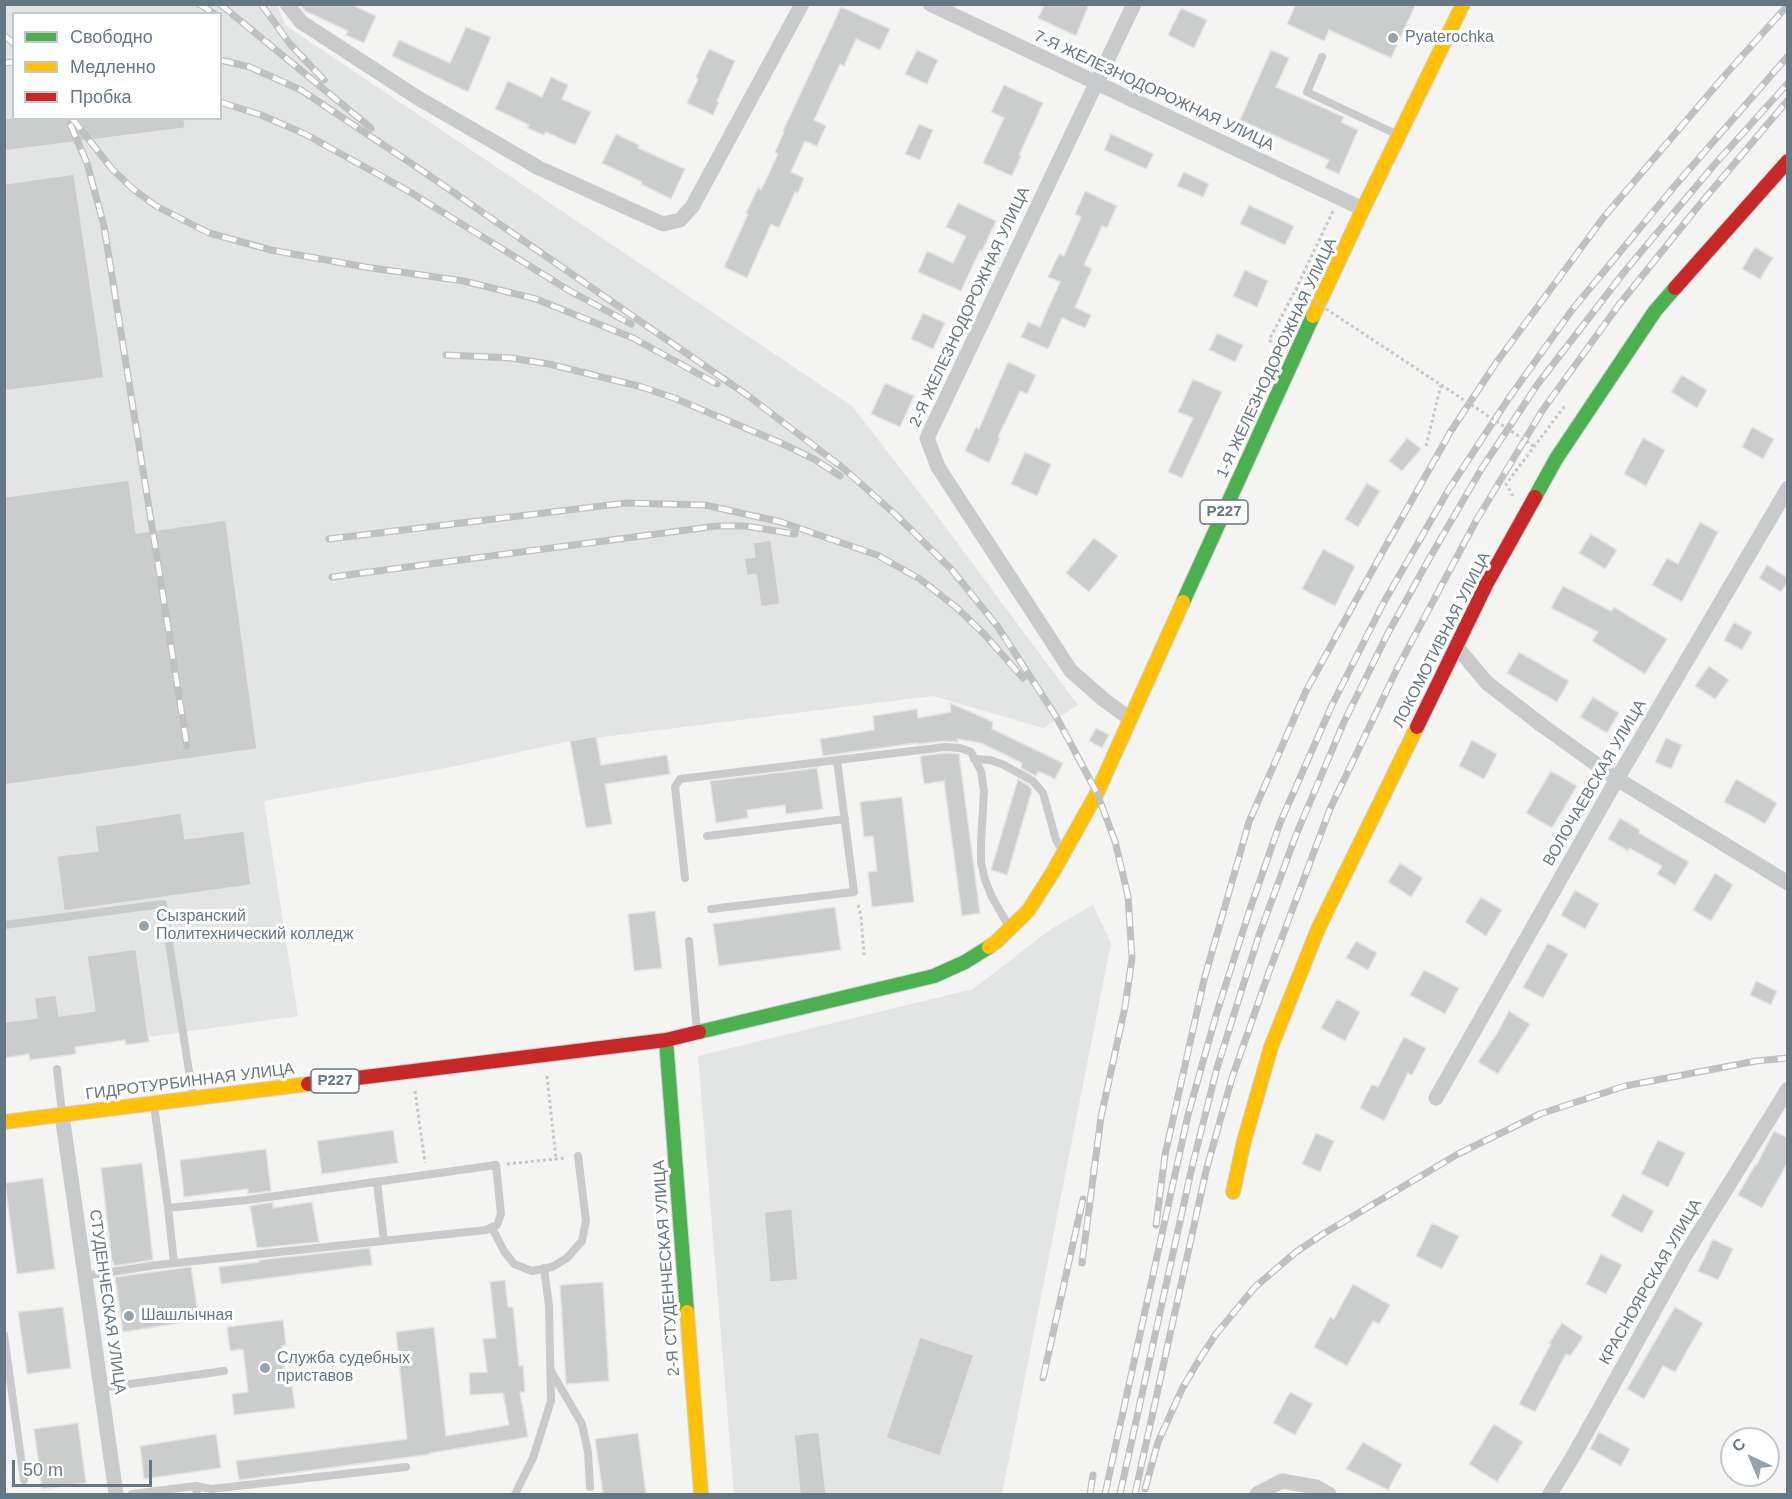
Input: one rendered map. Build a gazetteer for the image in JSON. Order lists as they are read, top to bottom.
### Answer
{
  "streets": {
    "main road": [
      "1-Я ЖЕЛЕЗНОДОРОЖНАЯ УЛИЦА",
      "Р227",
      "ЛОКОМОТИВНАЯ УЛИЦА",
      "ГИДРОТУРБИННАЯ УЛИЦА",
      "2-Я СТУДЕНЧЕСКАЯ УЛИЦА"
    ],
    "street": [
      "7-Я ЖЕЛЕЗНОДОРОЖНАЯ УЛИЦА",
      "2-Я ЖЕЛЕЗНОДОРОЖНАЯ УЛИЦА",
      "ВОЛОЧАЕВСКАЯ УЛИЦА",
      "КРАСНОЯРСКАЯ УЛИЦА",
      "СТУДЕНЧЕСКАЯ УЛИЦА"
    ]
  },
  "crossings": [
    ["7-Я ЖЕЛЕЗНОДОРОЖНАЯ УЛИЦА", "2-Я ЖЕЛЕЗНОДОРОЖНАЯ УЛИЦА"],
    ["7-Я ЖЕЛЕЗНОДОРОЖНАЯ УЛИЦА", "1-Я ЖЕЛЕЗНОДОРОЖНАЯ УЛИЦА"],
    ["2-Я ЖЕЛЕЗНОДОРОЖНАЯ УЛИЦА", "1-Я ЖЕЛЕЗНОДОРОЖНАЯ УЛИЦА"],
    ["1-Я ЖЕЛЕЗНОДОРОЖНАЯ УЛИЦА", "Р227"],
    ["Р227", "ГИДРОТУРБИННАЯ УЛИЦА"],
    ["Р227", "2-Я СТУДЕНЧЕСКАЯ УЛИЦА"],
    ["ГИДРОТУРБИННАЯ УЛИЦА", "2-Я СТУДЕНЧЕСКАЯ УЛИЦА"],
    ["ГИДРОТУРБИННАЯ УЛИЦА", "СТУДЕНЧЕСКАЯ УЛИЦА"]
  ],
  "places": [
    "Pyaterochka",
    "Сызранский Политехнический колледж",
    "Шашлычная",
    "Служба судебных приставов"
  ],
  "legend": ["Свободно", "Медленно", "Пробка"],
  "scale_bar": "50 m",
  "north": "top left"
}
